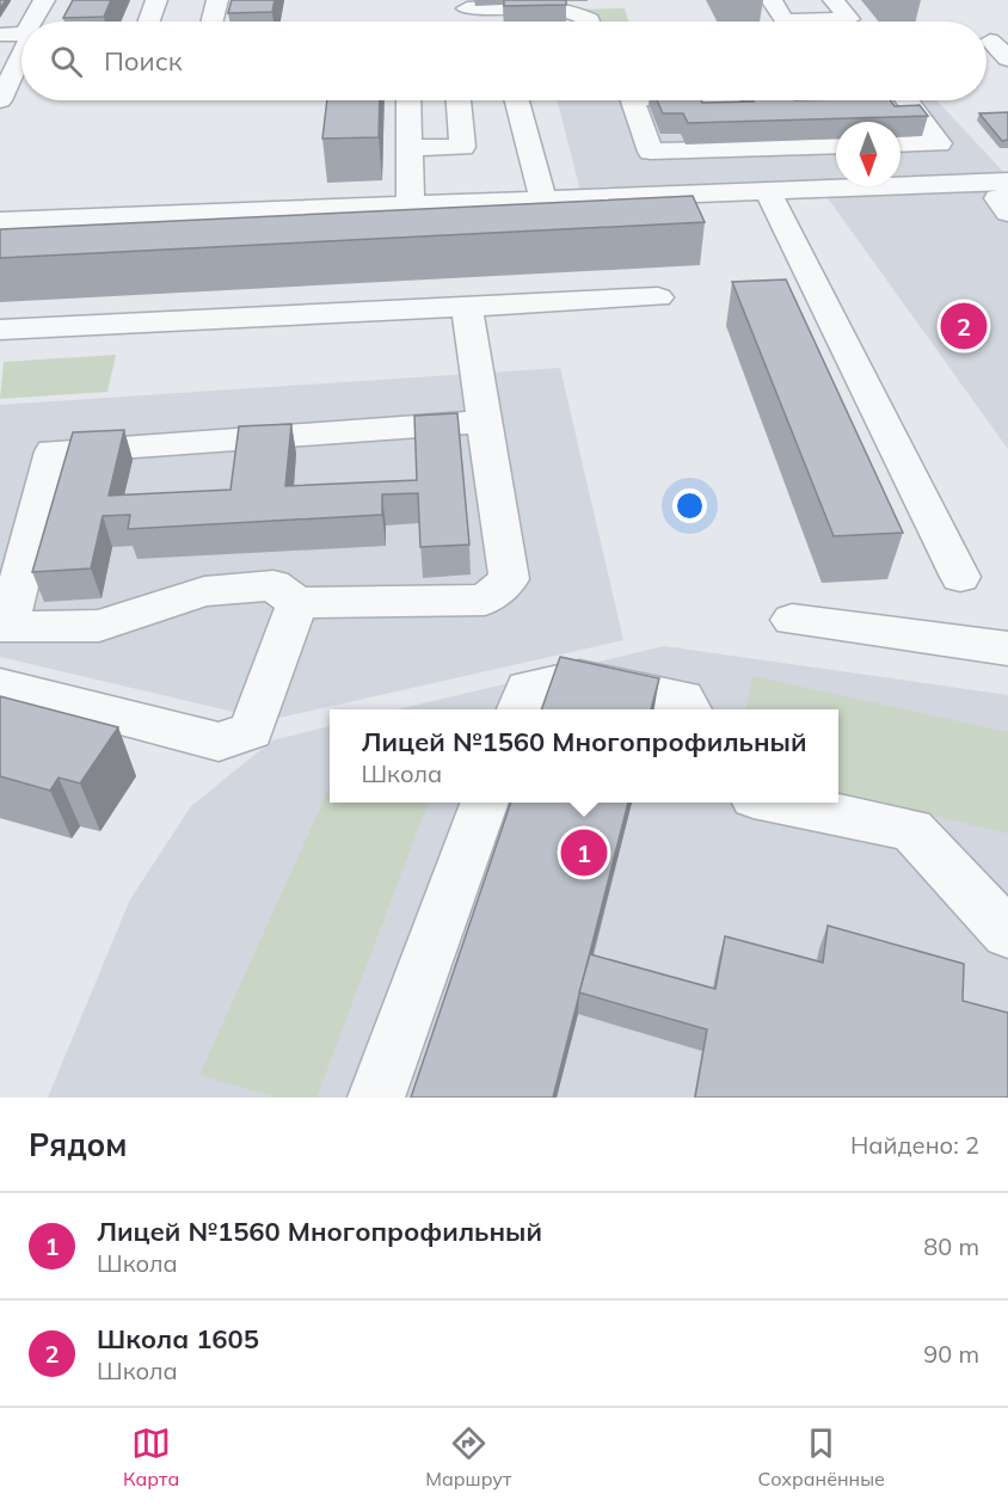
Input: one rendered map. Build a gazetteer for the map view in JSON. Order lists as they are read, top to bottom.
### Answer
{
  "north": "bottom",
  "page": {
    "search": "Поиск",
    "pins": ["2", "1"],
    "popup": ["Лицей №1560 Многопрофильный", "Школа"],
    "heading": ["Рядом", "Найдено: 2"],
    "list": [
      {
        "mark": "1",
        "name": "Лицей №1560 Многопрофильный",
        "note": "Школа",
        "value": "80 m"
      },
      {
        "mark": "2",
        "name": "Школа 1605",
        "note": "Школа",
        "value": "90 m"
      }
    ],
    "nav": ["Карта", "Маршрут", "Сохранённые"]
  }
}
